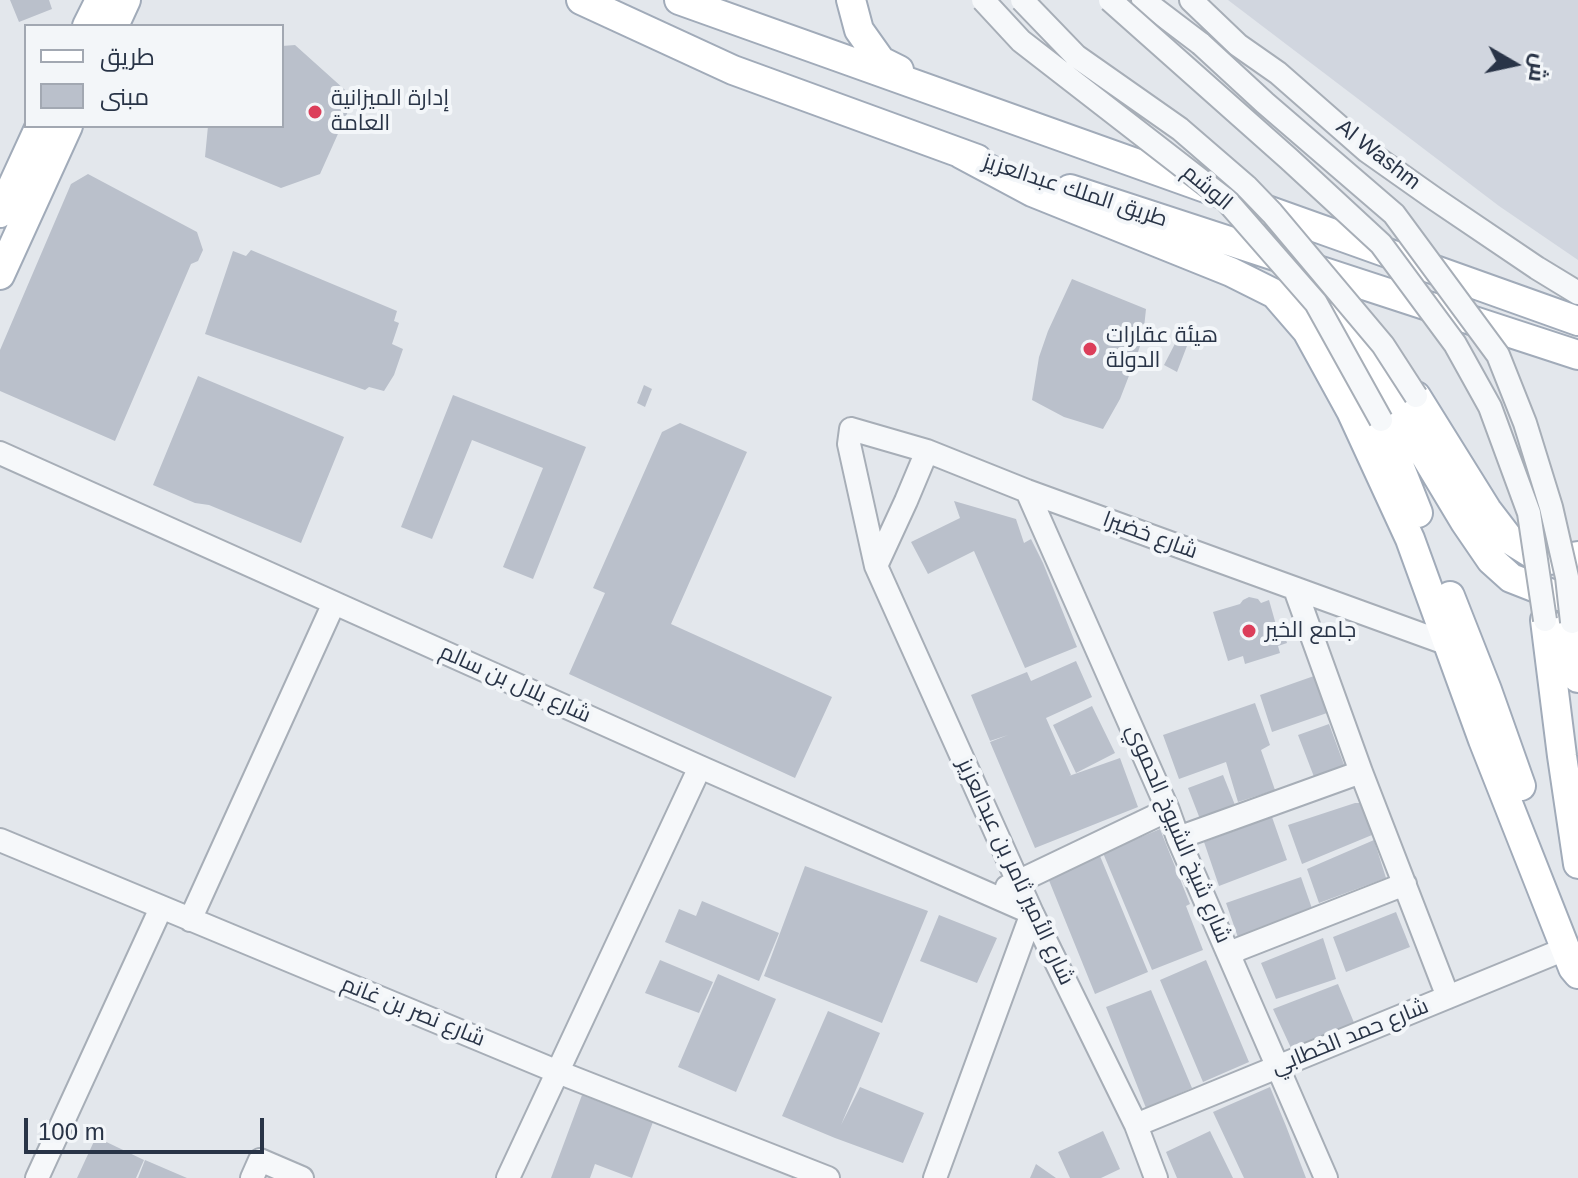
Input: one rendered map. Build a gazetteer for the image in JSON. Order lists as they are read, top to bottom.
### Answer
{
  "streets": {
    "main road": ["طريق الملك عبدالعزيز"],
    "street": [
      "Al Washm",
      "الوشم",
      "شارع خضيرا",
      "شارع بلال بن سالم",
      "شارع شيخ الشيوخ الحموي",
      "شارع الأمير ثامر بن عبدالعزيز",
      "شارع نصر بن غانم",
      "شارع حمد الخطابي"
    ]
  },
  "crossings": [
    ["شارع خضيرا", "شارع شيخ الشيوخ الحموي"],
    ["شارع خضيرا", "شارع الأمير ثامر بن عبدالعزيز"],
    ["شارع بلال بن سالم", "شارع الأمير ثامر بن عبدالعزيز"],
    ["شارع شيخ الشيوخ الحموي", "شارع حمد الخطابي"],
    ["شارع الأمير ثامر بن عبدالعزيز", "شارع حمد الخطابي"]
  ],
  "places": ["إدارة الميزانية العامة", "هيئة عقارات الدولة", "جامع الخير"],
  "legend": ["طريق", "مبنى"],
  "scale_bar": "100 m",
  "north": "right"
}
